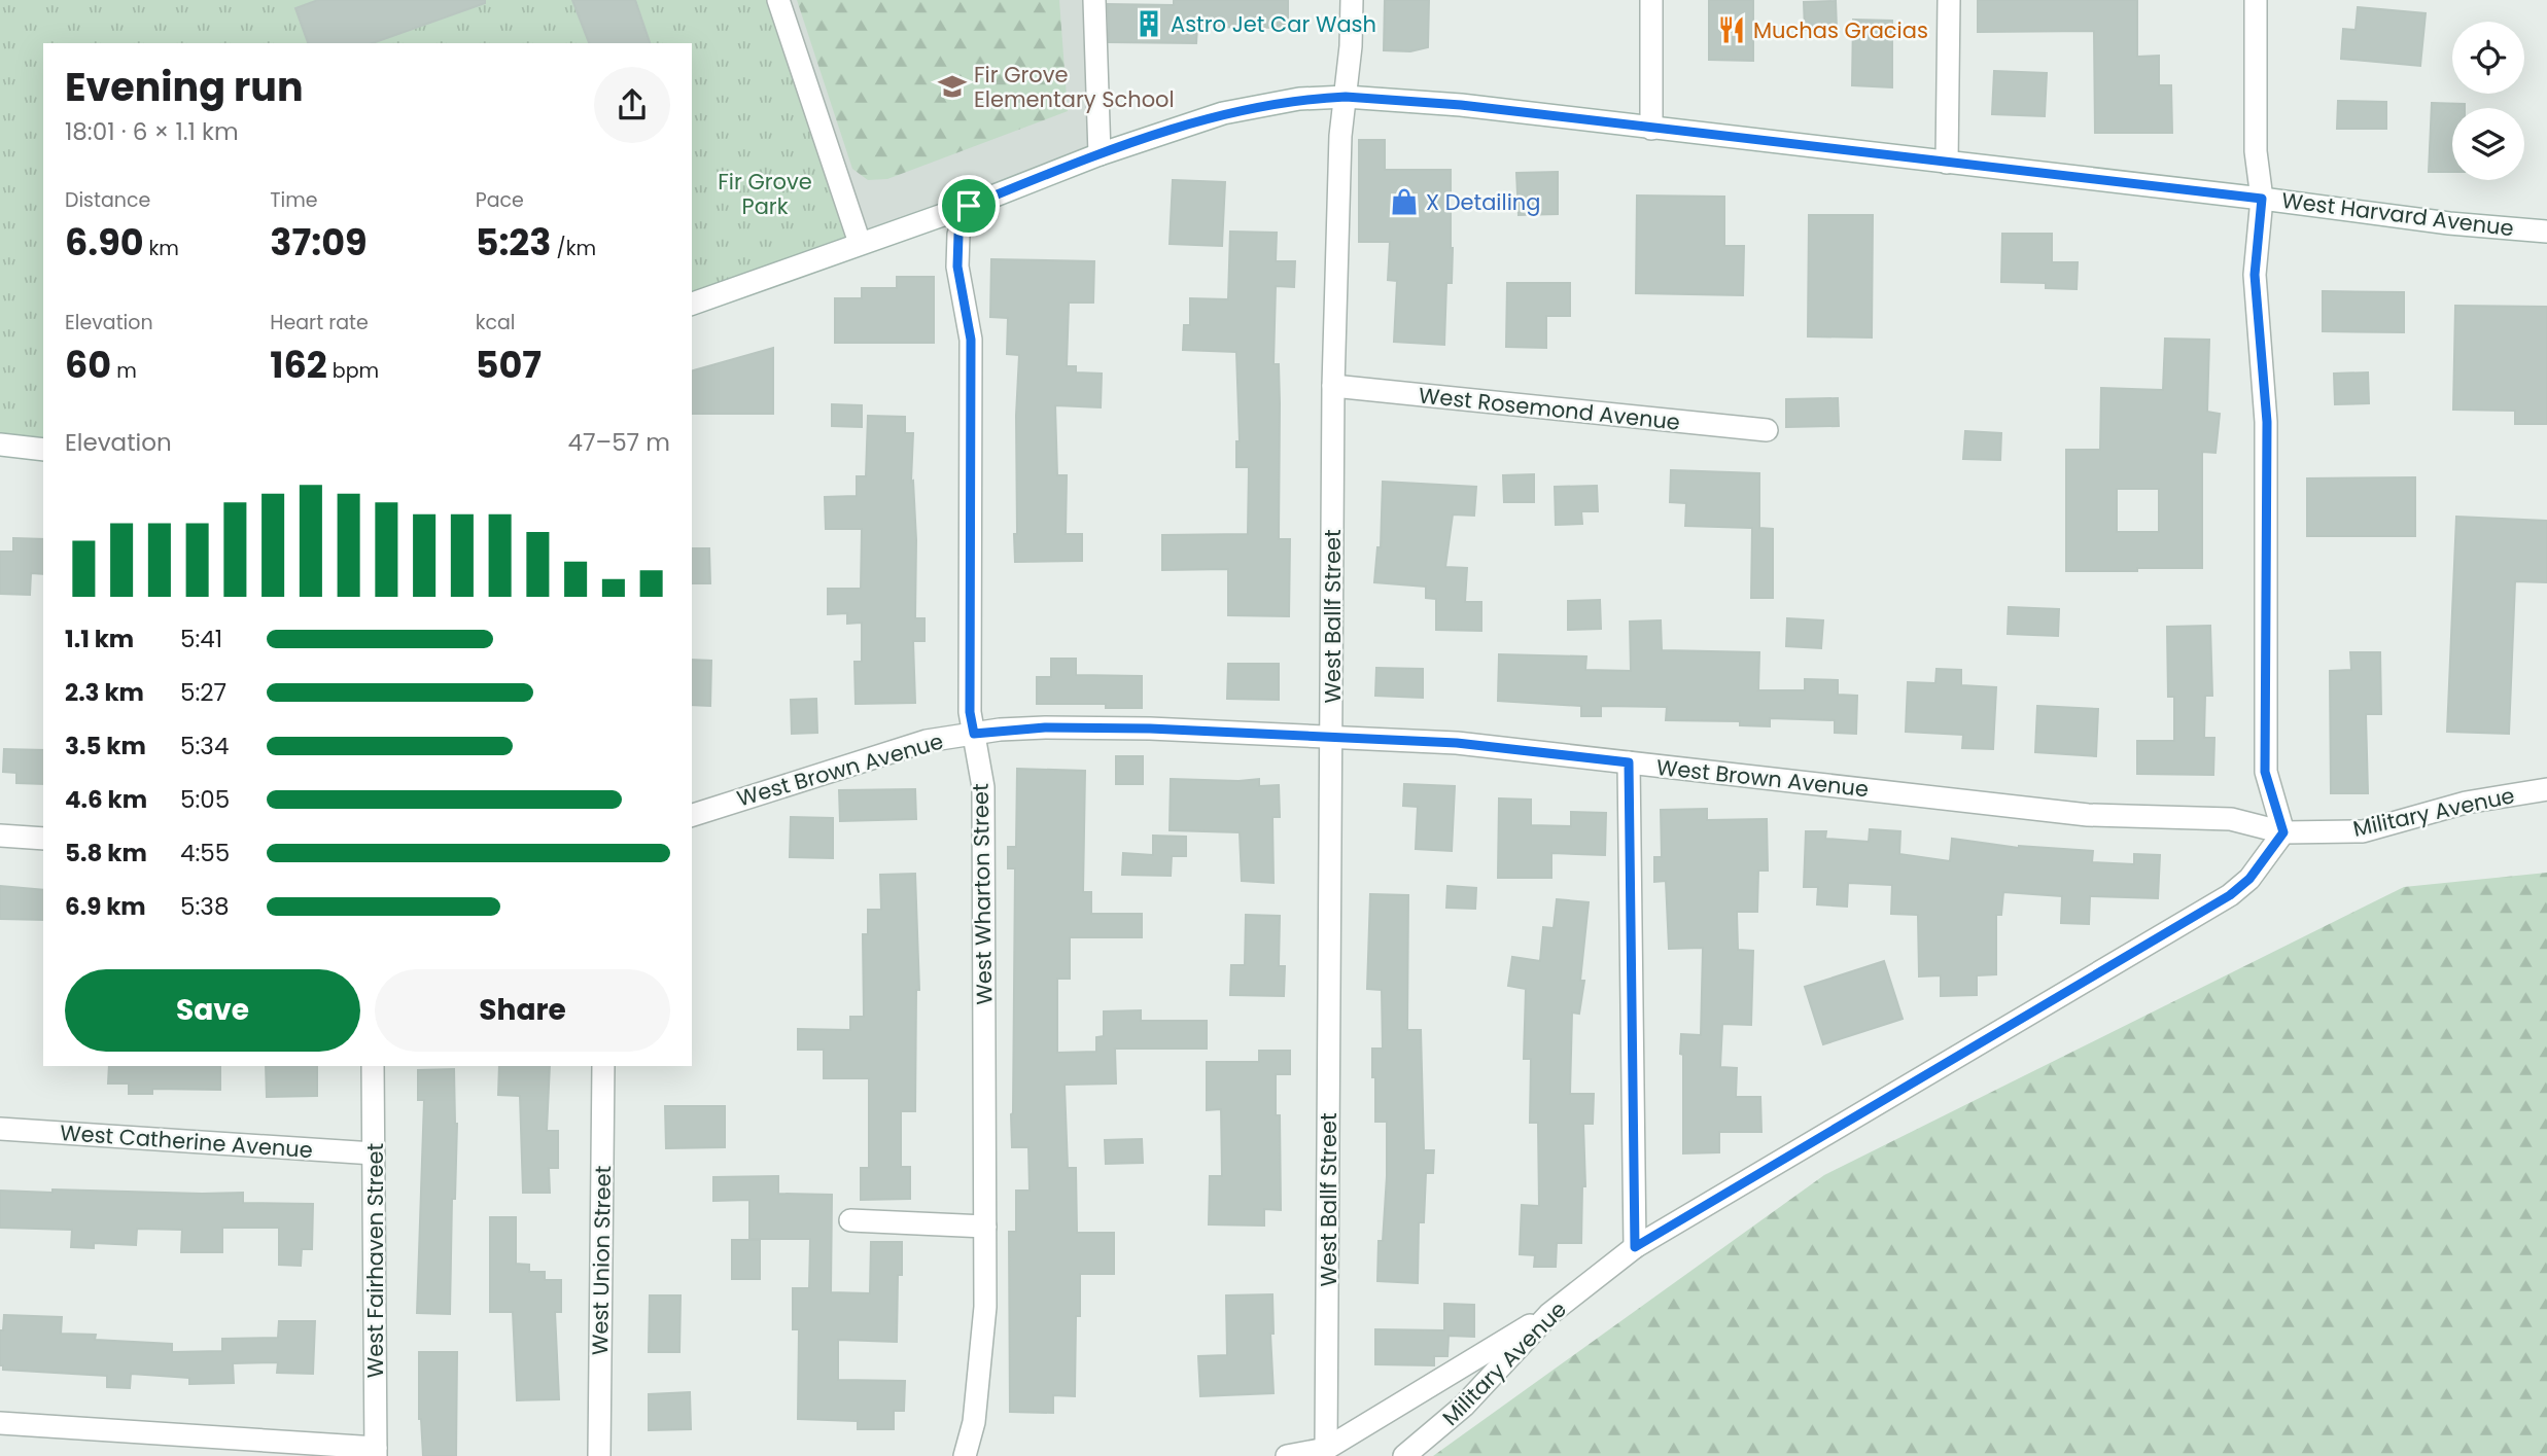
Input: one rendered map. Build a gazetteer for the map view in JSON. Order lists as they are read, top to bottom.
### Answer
{
  "streets": {
    "street": [
      "West Harvard Avenue",
      "West Rosemond Avenue",
      "West Ballf Street",
      "West Brown Avenue",
      "Military Avenue",
      "West Wharton Street",
      "West Catherine Avenue",
      "West Fairhaven Street",
      "West Union Street"
    ]
  },
  "crossings": [
    ["West Harvard Avenue", "West Ballf Street"],
    ["West Harvard Avenue", "West Wharton Street"],
    ["West Rosemond Avenue", "West Ballf Street"],
    ["West Ballf Street", "West Brown Avenue"],
    ["West Brown Avenue", "Military Avenue"],
    ["West Brown Avenue", "West Wharton Street"],
    ["West Catherine Avenue", "West Fairhaven Street"]
  ],
  "parks": ["Fir Grove Park"],
  "places": {
    "building": ["Astro Jet Car Wash"],
    "restaurant": ["Muchas Gracias"],
    "school or university": ["Fir Grove Elementary School"],
    "shop": ["X Detailing"]
  },
  "page": {
    "heading": ["Evening run", "18:01 · 6 × 1.1 km"],
    "stats": [
      ["Distance", "6.90 km"],
      ["Time", "37:09"],
      ["Pace", "5:23 /km"],
      ["Elevation", "60 m"],
      ["Heart rate", "162 bpm"],
      ["kcal", "507"]
    ],
    "chart": ["Elevation", "47–57 m"],
    "list": [
      {
        "name": "1.1 km",
        "note": "5:41"
      },
      {
        "name": "2.3 km",
        "note": "5:27"
      },
      {
        "name": "3.5 km",
        "note": "5:34"
      },
      {
        "name": "4.6 km",
        "note": "5:05"
      },
      {
        "name": "5.8 km",
        "note": "4:55"
      },
      {
        "name": "6.9 km",
        "note": "5:38"
      }
    ],
    "buttons": ["Save", "Share"]
  }
}
